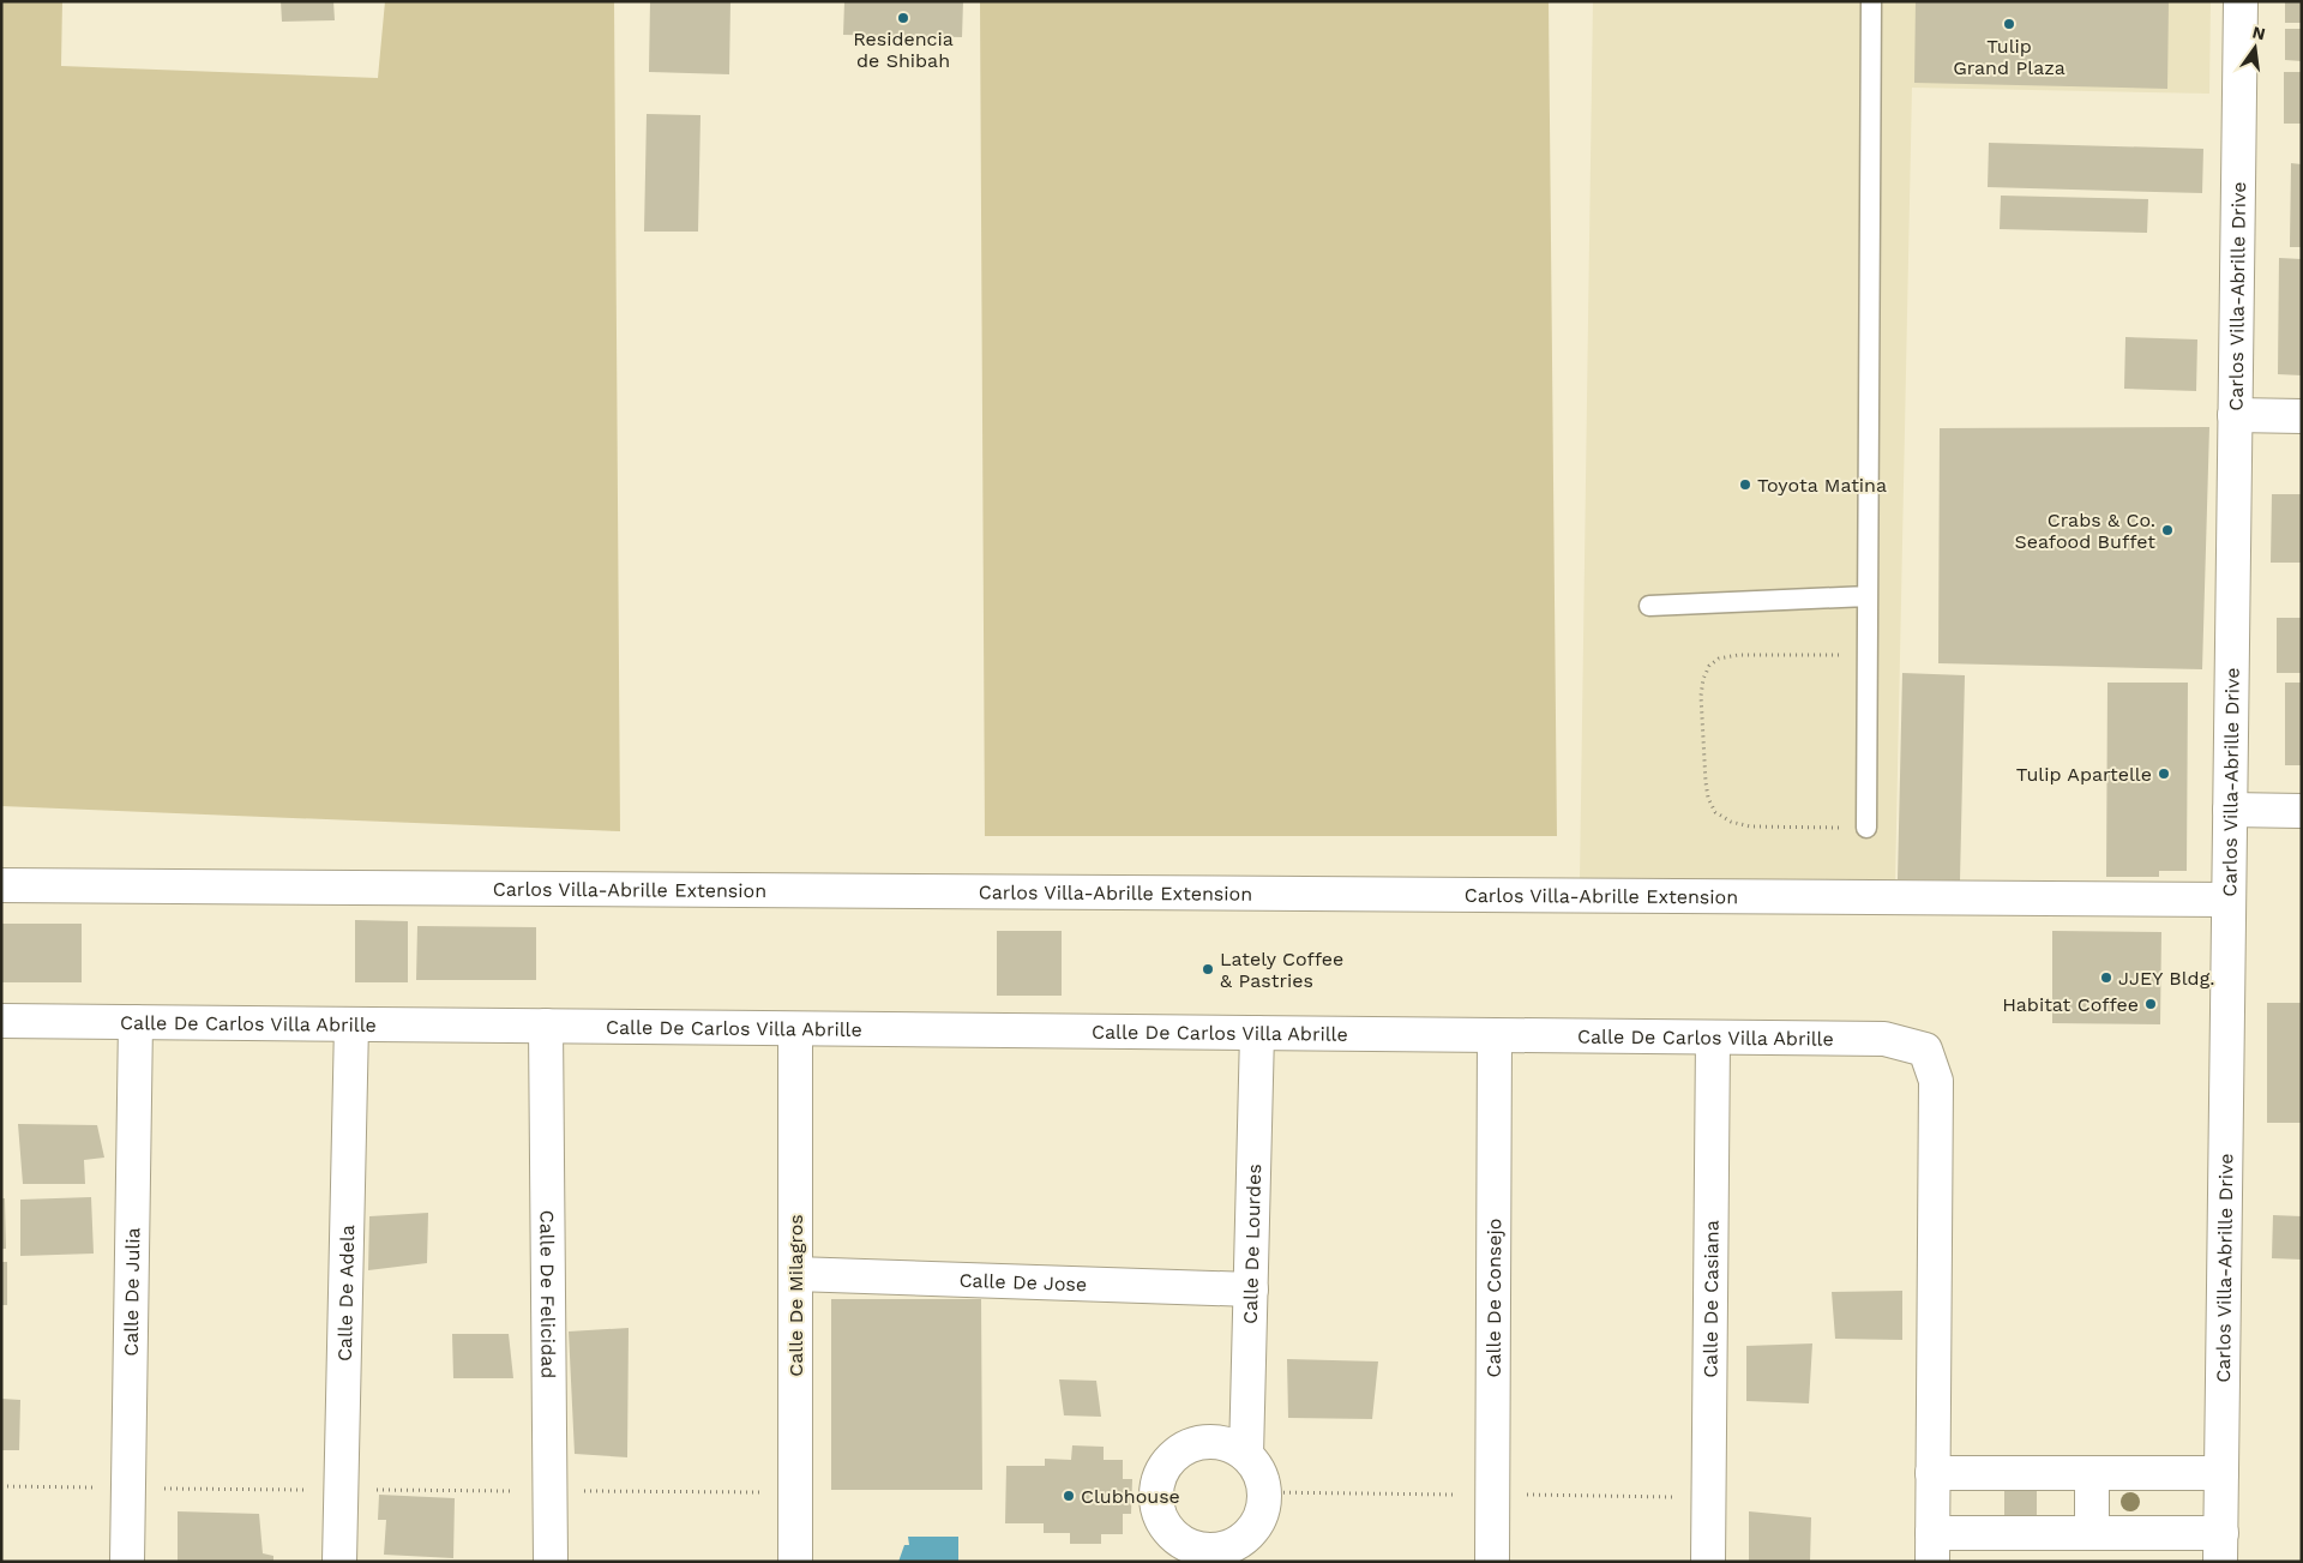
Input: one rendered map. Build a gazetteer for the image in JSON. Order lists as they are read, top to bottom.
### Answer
{
  "streets": {
    "street": [
      "Carlos Villa-Abrille Drive",
      "Carlos Villa-Abrille Extension",
      "Calle De Carlos Villa Abrille",
      "Calle De Lourdes",
      "Calle De Jose",
      "Calle De Julia",
      "Calle De Adela",
      "Calle De Felicidad",
      "Calle De Milagros",
      "Calle De Consejo",
      "Calle De Casiana"
    ]
  },
  "crossings": [
    ["Carlos Villa-Abrille Drive", "Carlos Villa-Abrille Extension"],
    ["Calle De Carlos Villa Abrille", "Calle De Lourdes"],
    ["Calle De Carlos Villa Abrille", "Calle De Julia"],
    ["Calle De Carlos Villa Abrille", "Calle De Adela"],
    ["Calle De Carlos Villa Abrille", "Calle De Felicidad"],
    ["Calle De Carlos Villa Abrille", "Calle De Milagros"],
    ["Calle De Carlos Villa Abrille", "Calle De Consejo"],
    ["Calle De Carlos Villa Abrille", "Calle De Casiana"],
    ["Calle De Lourdes", "Calle De Jose"],
    ["Calle De Jose", "Calle De Milagros"]
  ],
  "places": [
    "Residencia de Shibah",
    "Tulip Grand Plaza",
    "Toyota Matina",
    "Crabs & Co. Seafood Buffet",
    "Tulip Apartelle",
    "Lately Coffee & Pastries",
    "JJEY Bldg.",
    "Habitat Coffee",
    "Clubhouse"
  ],
  "north": "top"
}
